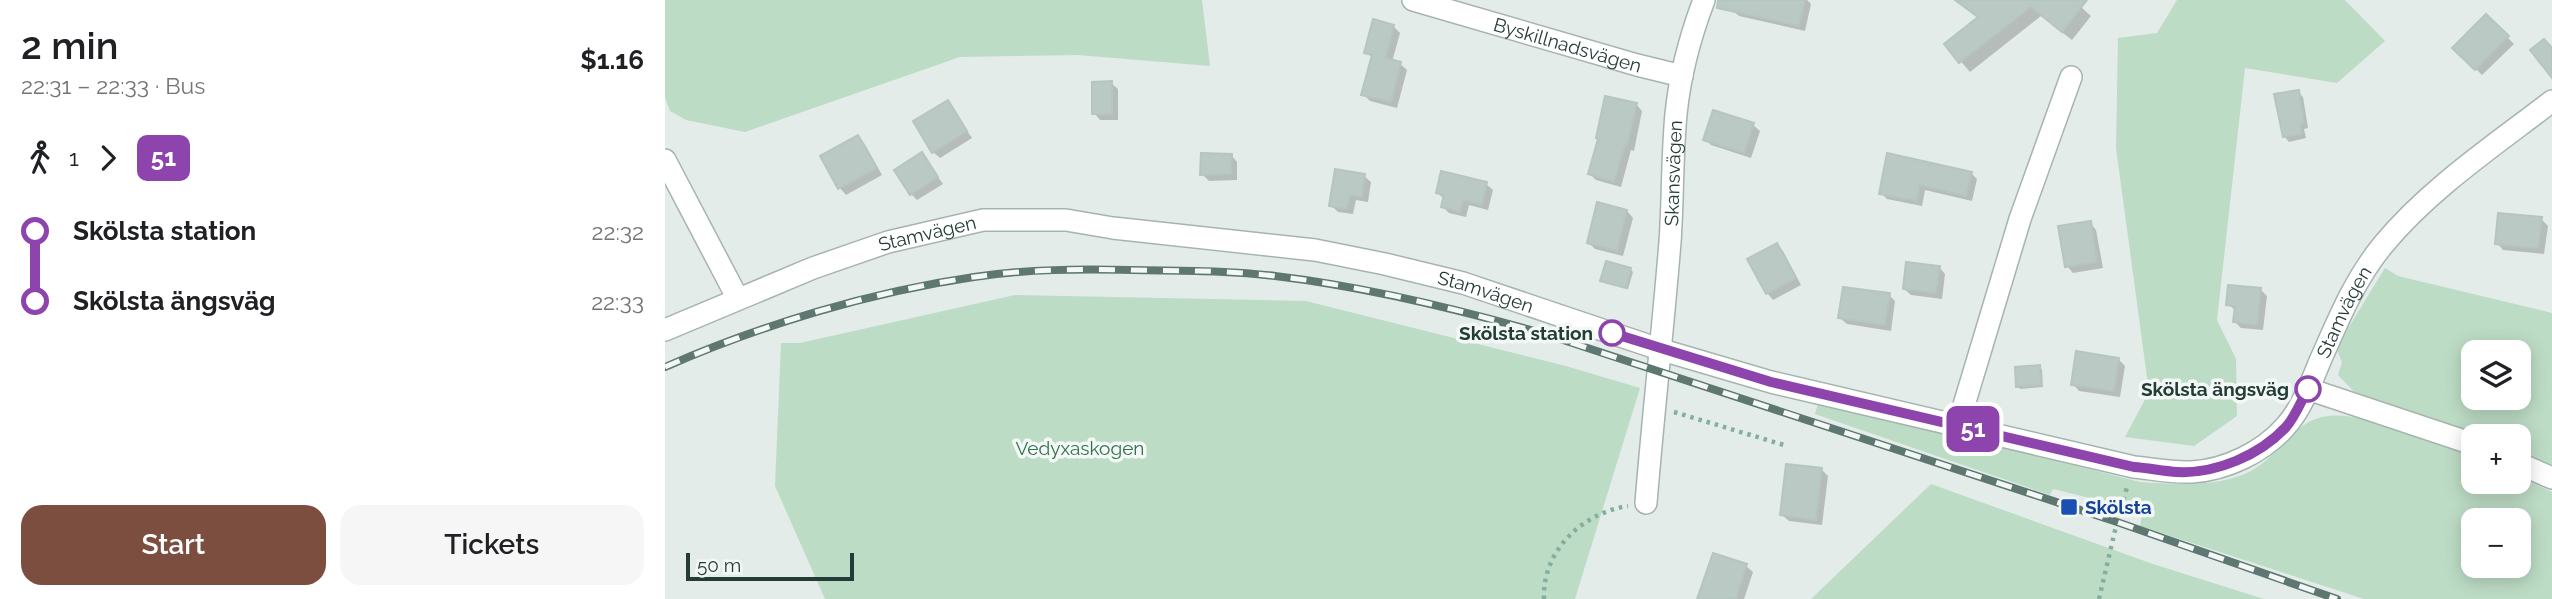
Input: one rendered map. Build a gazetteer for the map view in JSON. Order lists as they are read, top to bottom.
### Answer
{
  "streets": {
    "street": ["Byskillnadsvägen", "Skansvägen", "Stamvägen"]
  },
  "crossings": [
    ["Byskillnadsvägen", "Skansvägen"],
    ["Skansvägen", "Stamvägen"]
  ],
  "parks": ["Vedyxaskogen"],
  "places": {
    "other": ["Skölsta station", "Skölsta ängsväg"],
    "transit": ["Skölsta"]
  },
  "lines": ["bus line 51"],
  "scale_bar": "50 m",
  "page": {
    "heading": ["2 min", "22:31 – 22:33 · Bus", "$1.16"],
    "on_map": "51",
    "legs": ["1", "51"],
    "list": [
      {
        "name": "Skölsta station",
        "value": "22:32"
      },
      {
        "name": "Skölsta ängsväg",
        "value": "22:33"
      }
    ],
    "map_buttons": ["+", "−"],
    "buttons": ["Start", "Tickets"],
    "scale": "50 m"
  }
}
